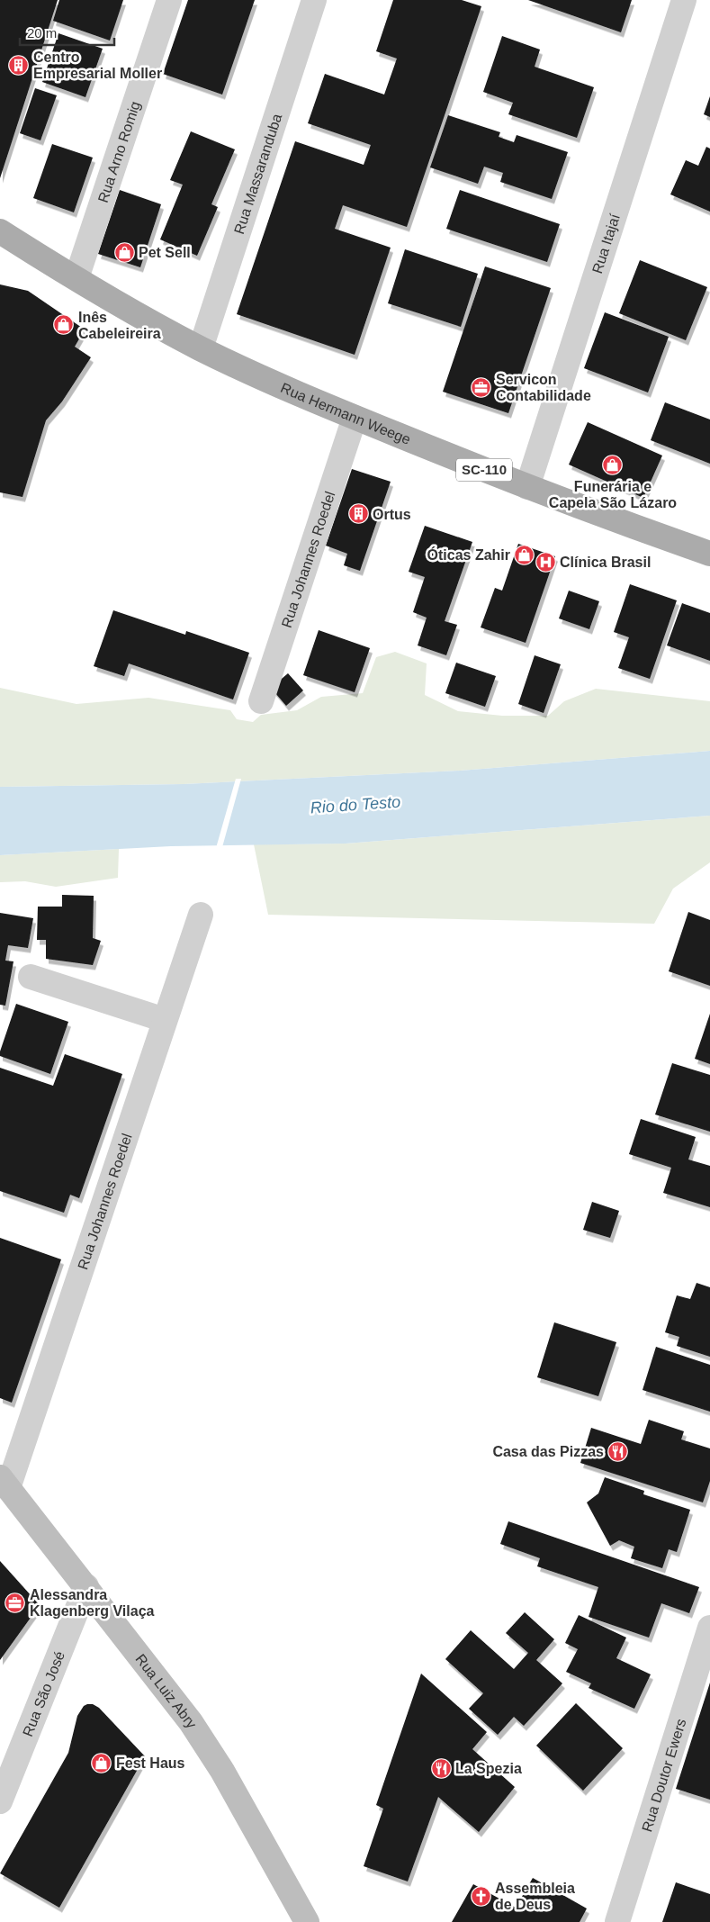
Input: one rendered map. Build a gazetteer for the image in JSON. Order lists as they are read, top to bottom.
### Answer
{
  "streets": {
    "main road": ["Rua Hermann Weege", "SC-110", "Rua Luiz Abry"],
    "street": [
      "Rua Arno Romig",
      "Rua Massaranduba",
      "Rua Itajaí",
      "Rua Johannes Roedel",
      "Rua São José",
      "Rua Doutor Ewers"
    ]
  },
  "crossings": [
    ["Rua Arno Romig", "Rua Hermann Weege"],
    ["Rua Massaranduba", "Rua Hermann Weege"],
    ["Rua Itajaí", "Rua Hermann Weege"],
    ["Rua Hermann Weege", "Rua Johannes Roedel"],
    ["Rua Johannes Roedel", "Rua Luiz Abry"],
    ["Rua Luiz Abry", "Rua São José"]
  ],
  "water": ["Rio do Testo"],
  "places": {
    "building": ["Centro Empresarial Moller", "Ortus"],
    "shop": [
      "Pet Sell",
      "Inês Cabeleireira",
      "Funerária e Capela São Lázaro",
      "Óticas Zahir",
      "Fest Haus"
    ],
    "office": ["Servicon Contabilidade", "Alessandra Klagenberg Vilaça"],
    "hospital": ["Clínica Brasil"],
    "restaurant": ["Casa das Pizzas", "La Spezia"],
    "church": ["Assembleia de Deus"]
  },
  "scale_bar": "20 m"
}
